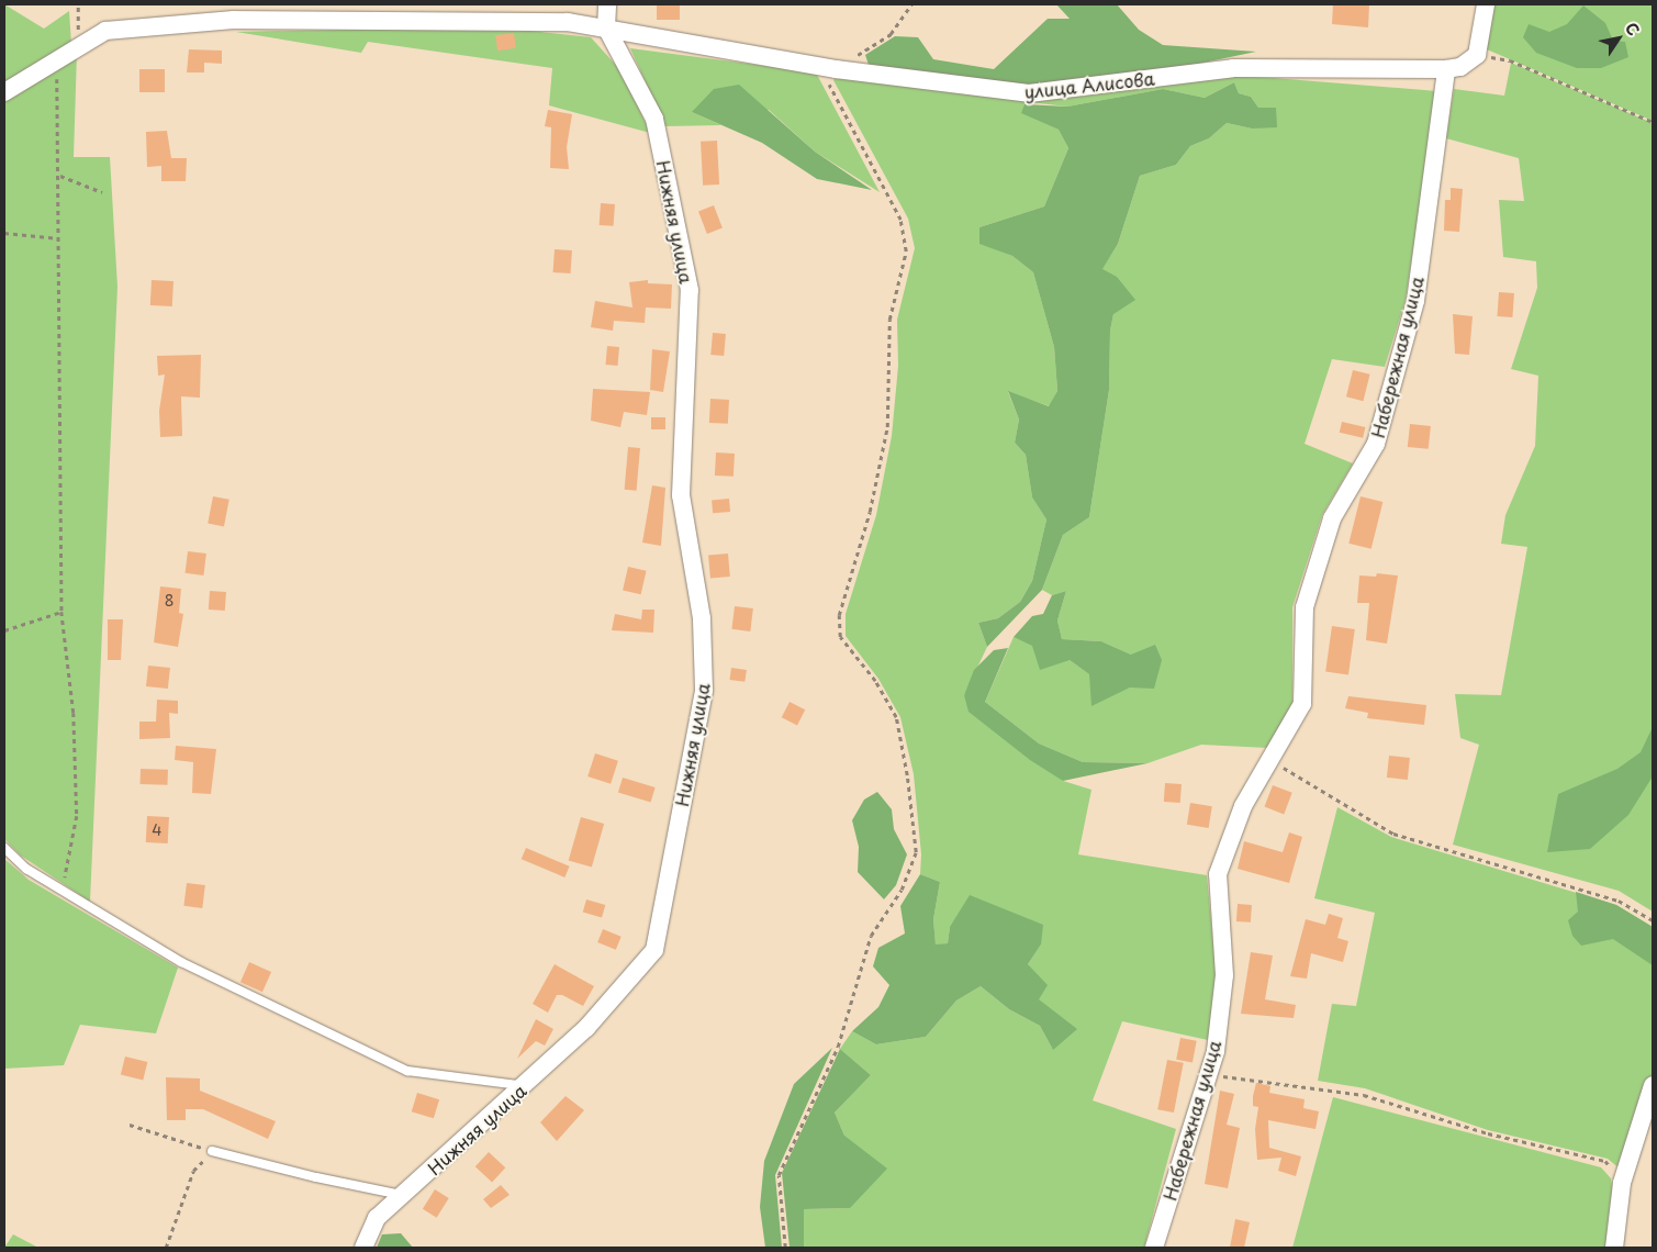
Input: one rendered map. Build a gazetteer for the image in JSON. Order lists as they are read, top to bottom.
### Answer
{
  "streets": {
    "street": ["улица Алисова", "Нижняя улица", "Набережная улица"]
  },
  "crossings": [
    ["улица Алисова", "Нижняя улица"],
    ["улица Алисова", "Набережная улица"]
  ],
  "house_numbers": ["8", "4"],
  "north": "top right"
}
